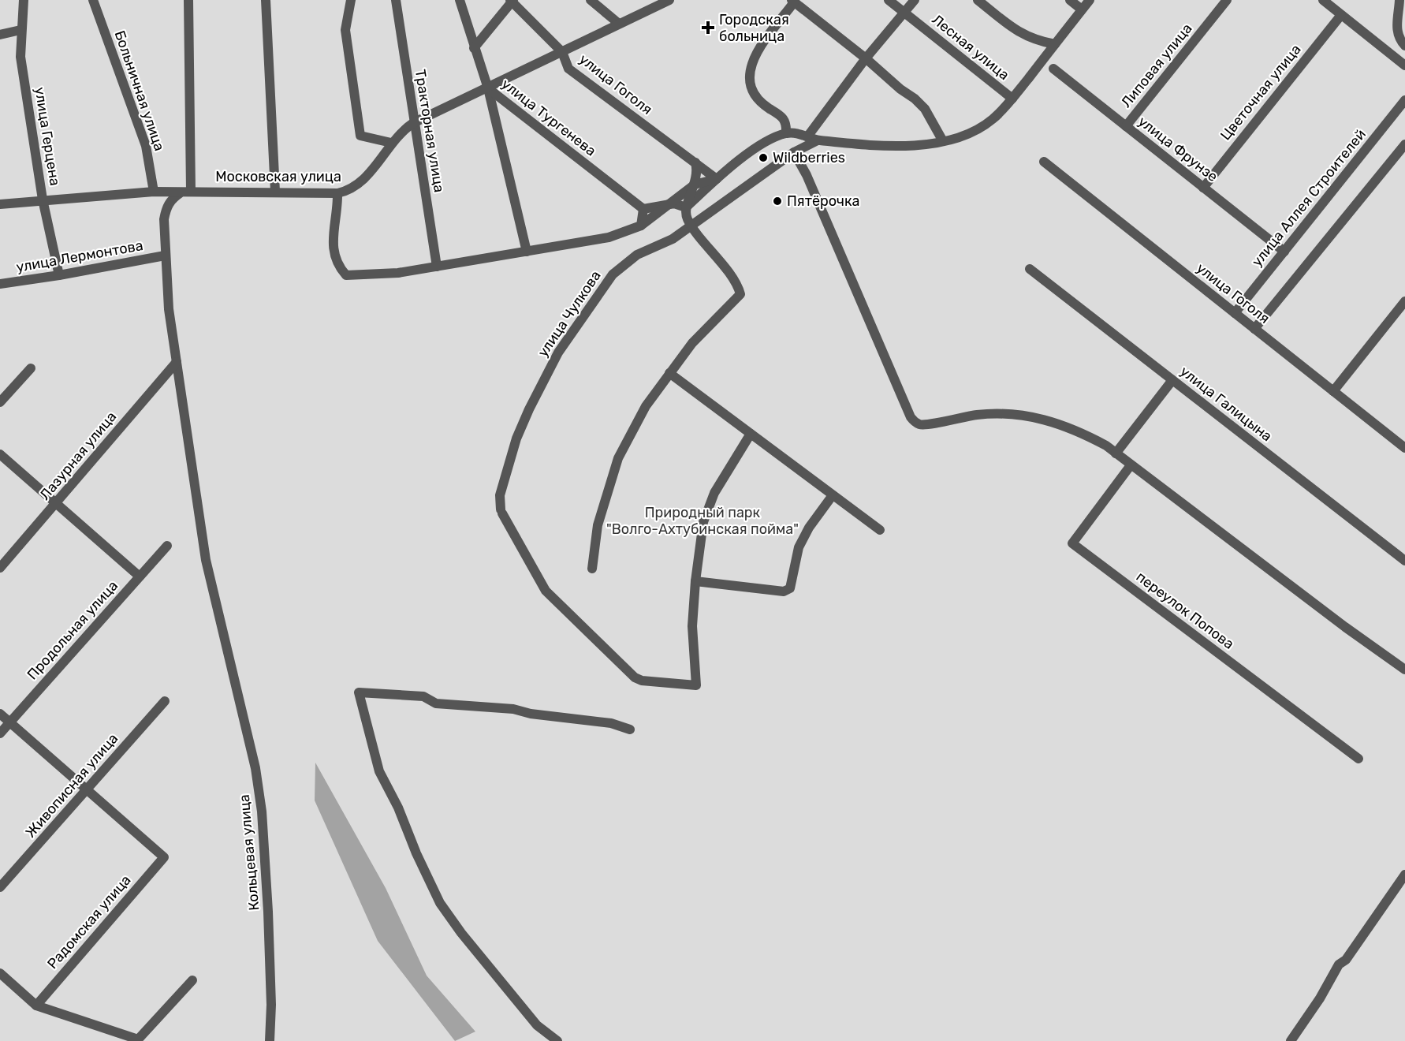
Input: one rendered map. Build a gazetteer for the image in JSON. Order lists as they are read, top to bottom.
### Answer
{
  "streets": {
    "street": [
      "Лесная улица",
      "Липовая улица",
      "улица Гоголя",
      "Больничная улица",
      "Цветочная улица",
      "улица Тургенева",
      "Тракторная улица",
      "улица Герцена",
      "улица Фрунзе",
      "Московская улица",
      "улица Аллея Строителей",
      "улица Лермонтова",
      "улица Чулкова",
      "улица Галицына",
      "Лазурная улица",
      "переулок Попова",
      "Продольная улица",
      "Живописная улица",
      "Кольцевая улица",
      "Радомская улица"
    ]
  },
  "crossings": [
    ["Липовая улица", "улица Фрунзе"],
    ["улица Гоголя", "Московская улица"],
    ["улица Гоголя", "улица Аллея Строителей"],
    ["Больничная улица", "Московская улица"],
    ["Цветочная улица", "улица Фрунзе"],
    ["улица Тургенева", "Московская улица"],
    ["Тракторная улица", "Московская улица"],
    ["улица Герцена", "Московская улица"],
    ["улица Герцена", "улица Лермонтова"],
    ["улица Фрунзе", "улица Аллея Строителей"],
    ["Московская улица", "Кольцевая улица"],
    ["улица Лермонтова", "Кольцевая улица"],
    ["Лазурная улица", "Кольцевая улица"],
    ["Живописная улица", "Радомская улица"]
  ],
  "parks": ["Природный парк \"Волго-Ахтубинская пойма\""],
  "places": {
    "health": ["Городская больница"],
    "other": ["Wildberries", "Пятёрочка"]
  }
}
